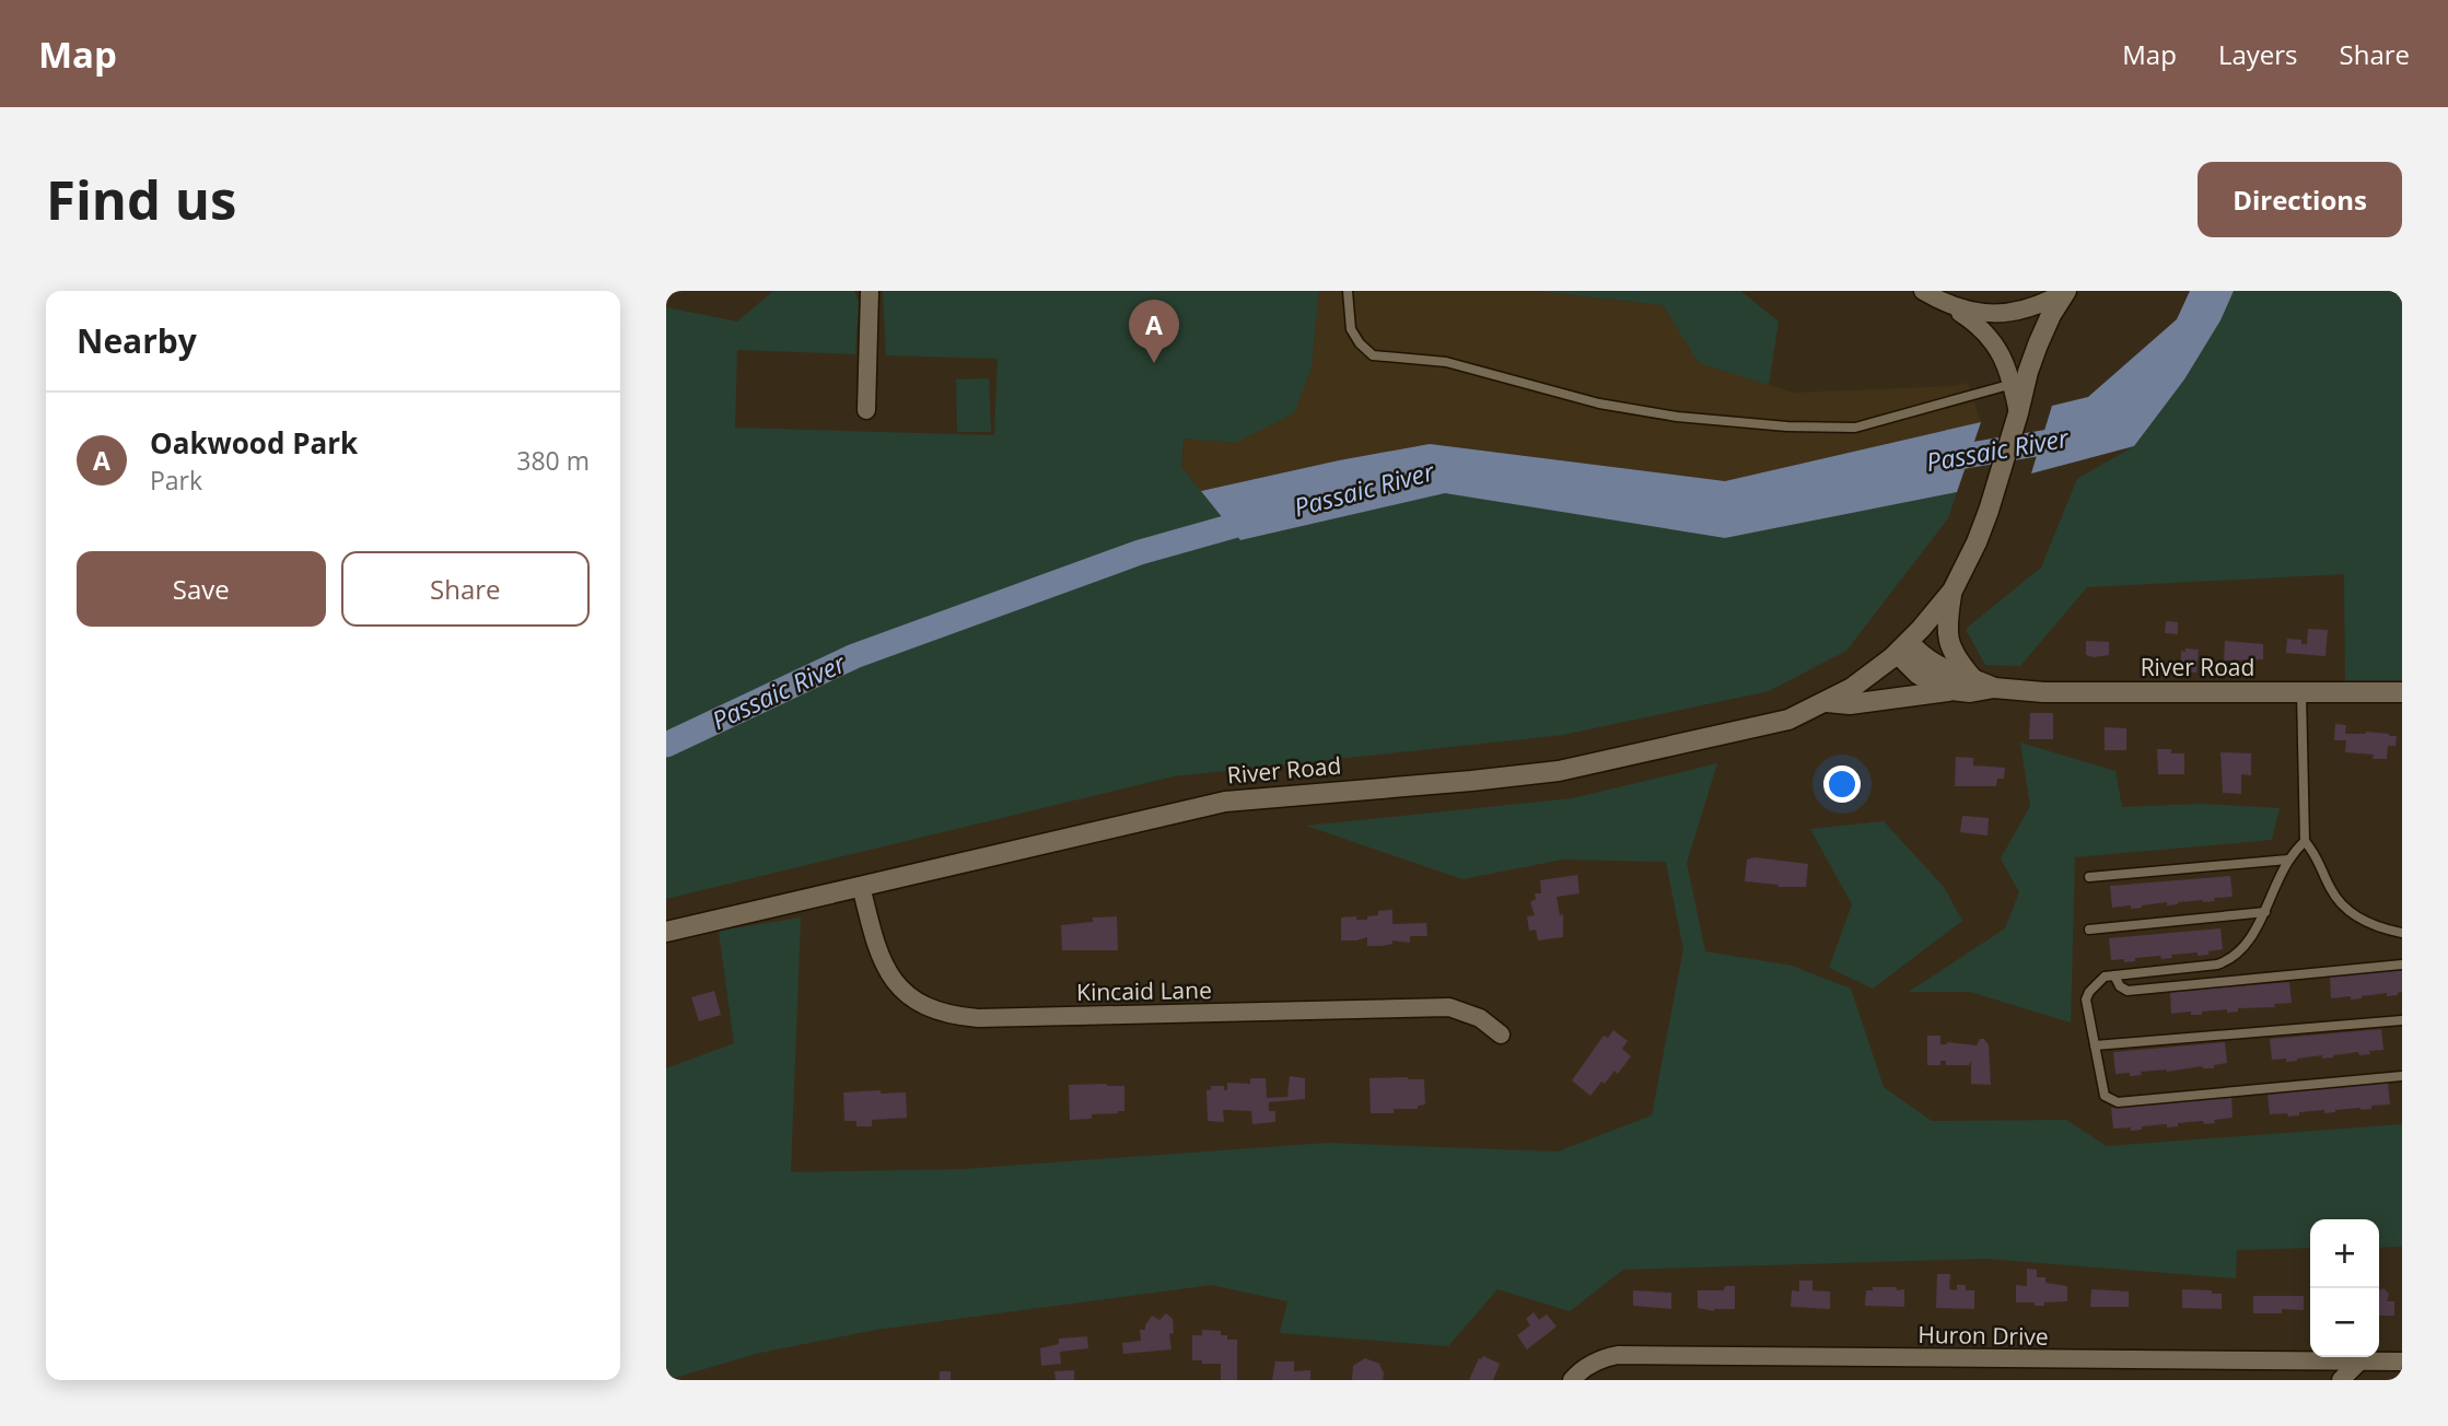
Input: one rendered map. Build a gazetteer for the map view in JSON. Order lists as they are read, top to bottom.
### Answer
{
  "streets": {
    "main road": ["River Road"],
    "street": ["Kincaid Lane", "Huron Drive"]
  },
  "crossings": [
    ["River Road", "Kincaid Lane"]
  ],
  "water": ["Passaic River"],
  "page": {
    "header": "Map",
    "nav": ["Map", "Layers", "Share"],
    "buttons": [
      "Directions",
      ["Save", "Share"]
    ],
    "title": "Find us",
    "heading": "Nearby",
    "pins": "A",
    "list": [
      {
        "mark": "A",
        "name": "Oakwood Park",
        "note": "Park",
        "value": "380 m"
      }
    ],
    "map_buttons": ["+", "−"]
  }
}
